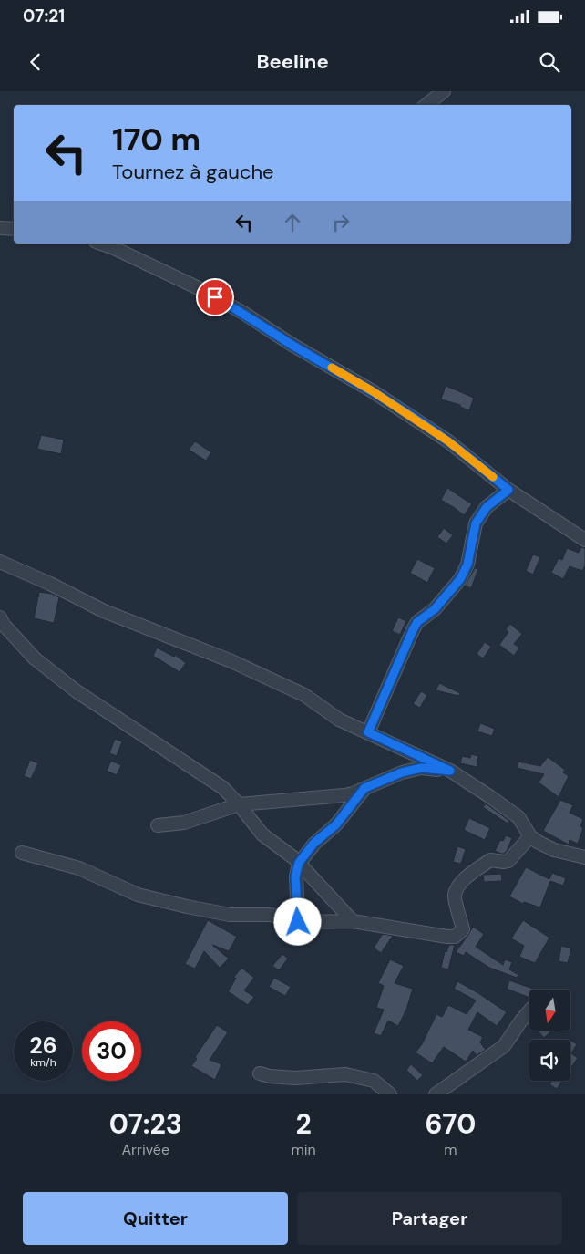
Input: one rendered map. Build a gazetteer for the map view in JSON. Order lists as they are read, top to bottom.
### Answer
{
  "north": "bottom",
  "page": {
    "status": "07:21",
    "header": "Beeline",
    "turn": ["170 m", "Tournez à gauche"],
    "speed": "26 km/h",
    "limit": "30",
    "eta": [
      "07:23",
      "Arrivée",
      "2",
      "min",
      "670",
      "m"
    ],
    "buttons": ["Quitter", "Partager"]
  }
}
